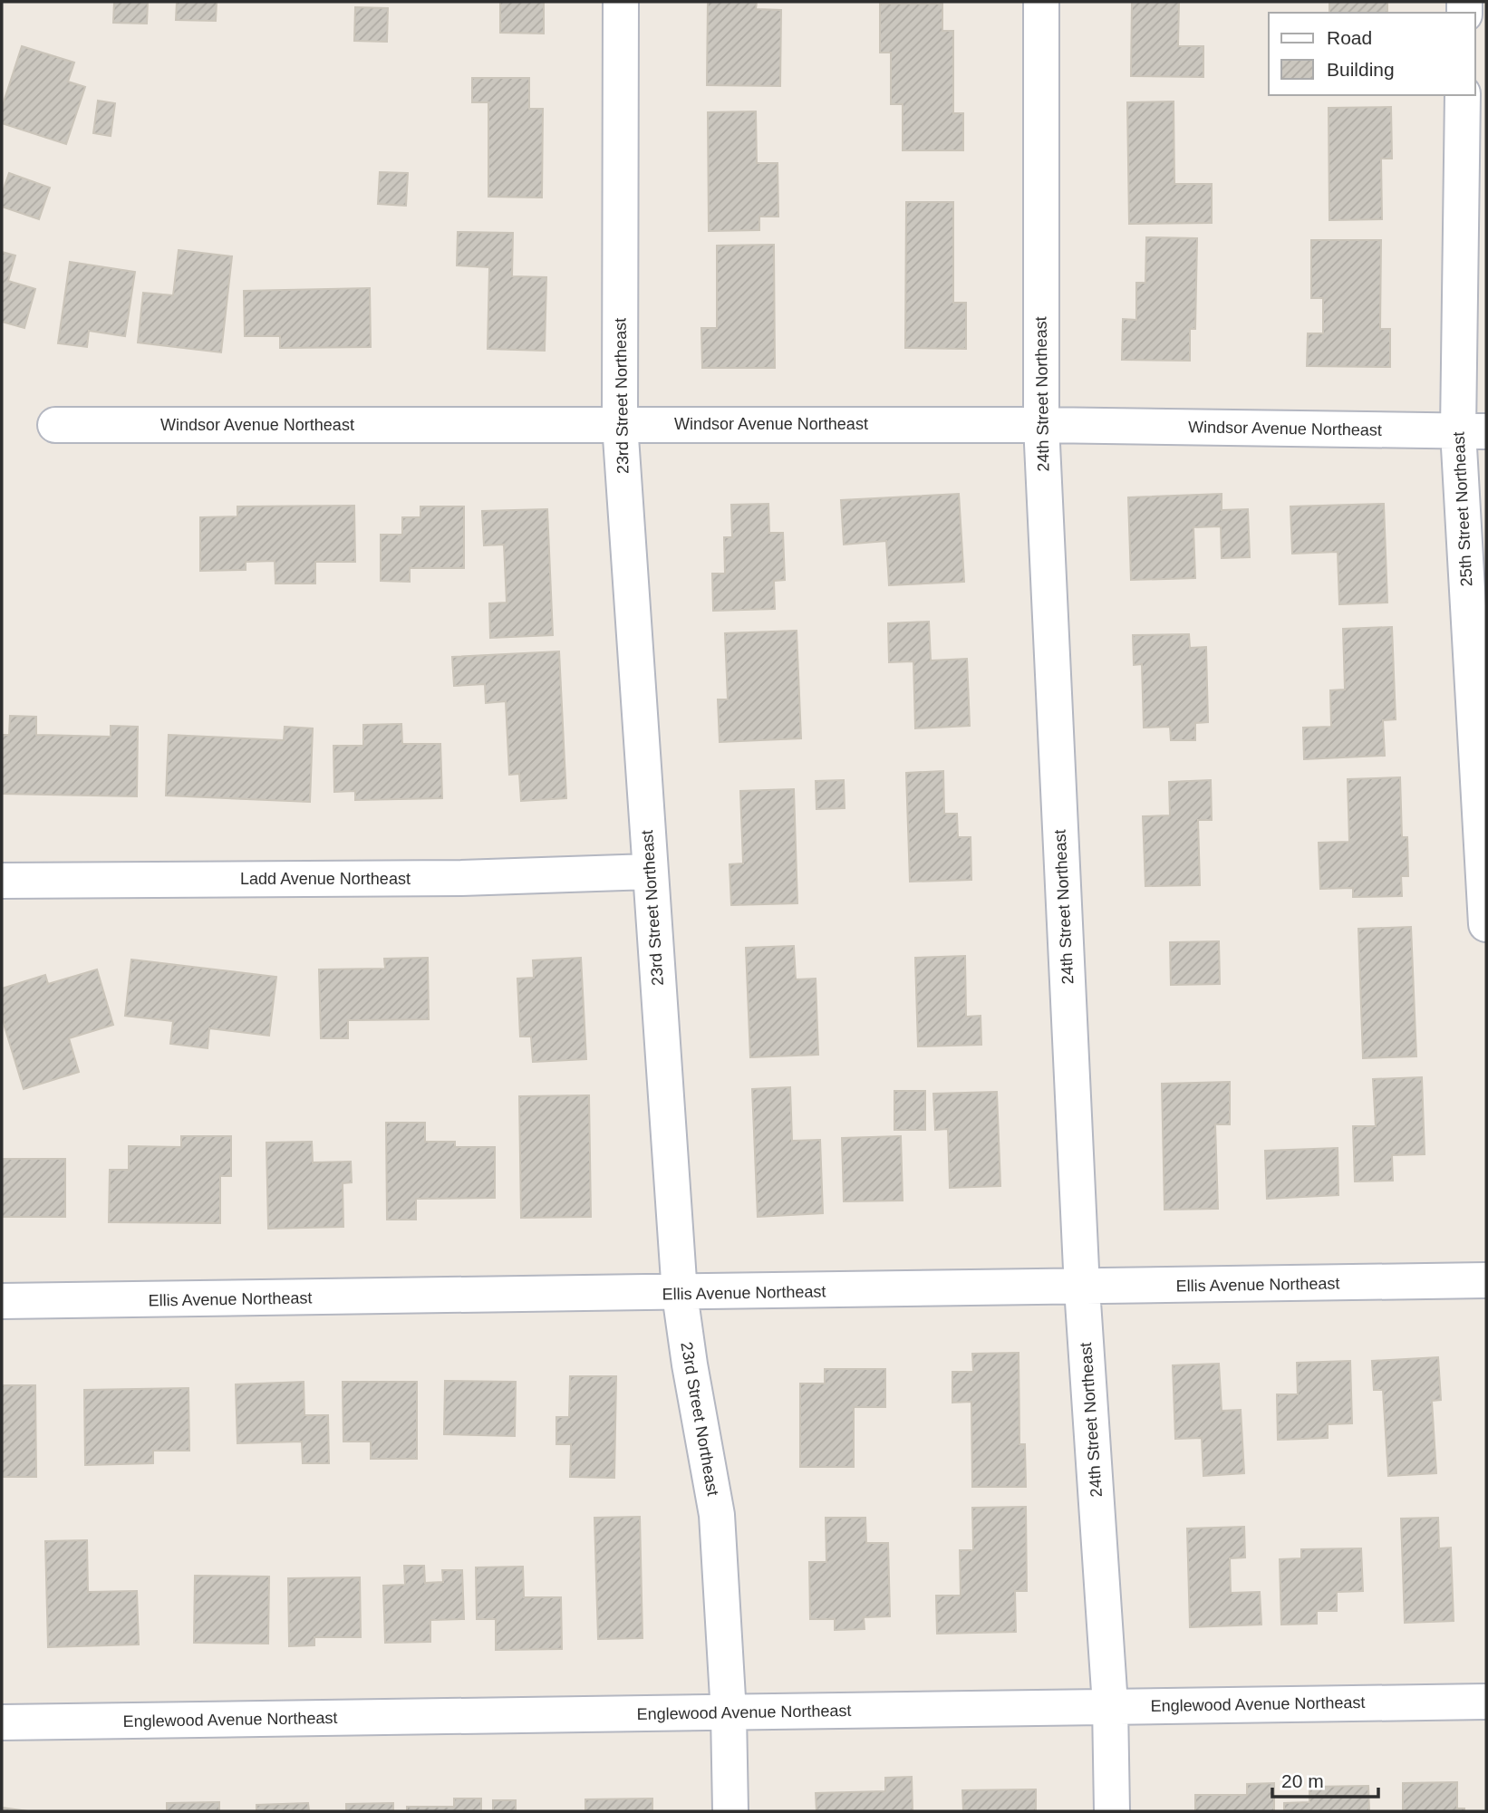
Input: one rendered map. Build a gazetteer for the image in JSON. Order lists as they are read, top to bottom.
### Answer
{
  "streets": {
    "street": [
      "24th Street Northeast",
      "23rd Street Northeast",
      "Windsor Avenue Northeast",
      "25th Street Northeast",
      "Ladd Avenue Northeast",
      "Ellis Avenue Northeast",
      "Englewood Avenue Northeast"
    ]
  },
  "crossings": [
    ["24th Street Northeast", "Windsor Avenue Northeast"],
    ["24th Street Northeast", "Ellis Avenue Northeast"],
    ["24th Street Northeast", "Englewood Avenue Northeast"],
    ["23rd Street Northeast", "Windsor Avenue Northeast"],
    ["23rd Street Northeast", "Ladd Avenue Northeast"],
    ["23rd Street Northeast", "Ellis Avenue Northeast"],
    ["23rd Street Northeast", "Englewood Avenue Northeast"],
    ["Windsor Avenue Northeast", "25th Street Northeast"]
  ],
  "legend": ["Road", "Building"],
  "scale_bar": "20 m"
}
